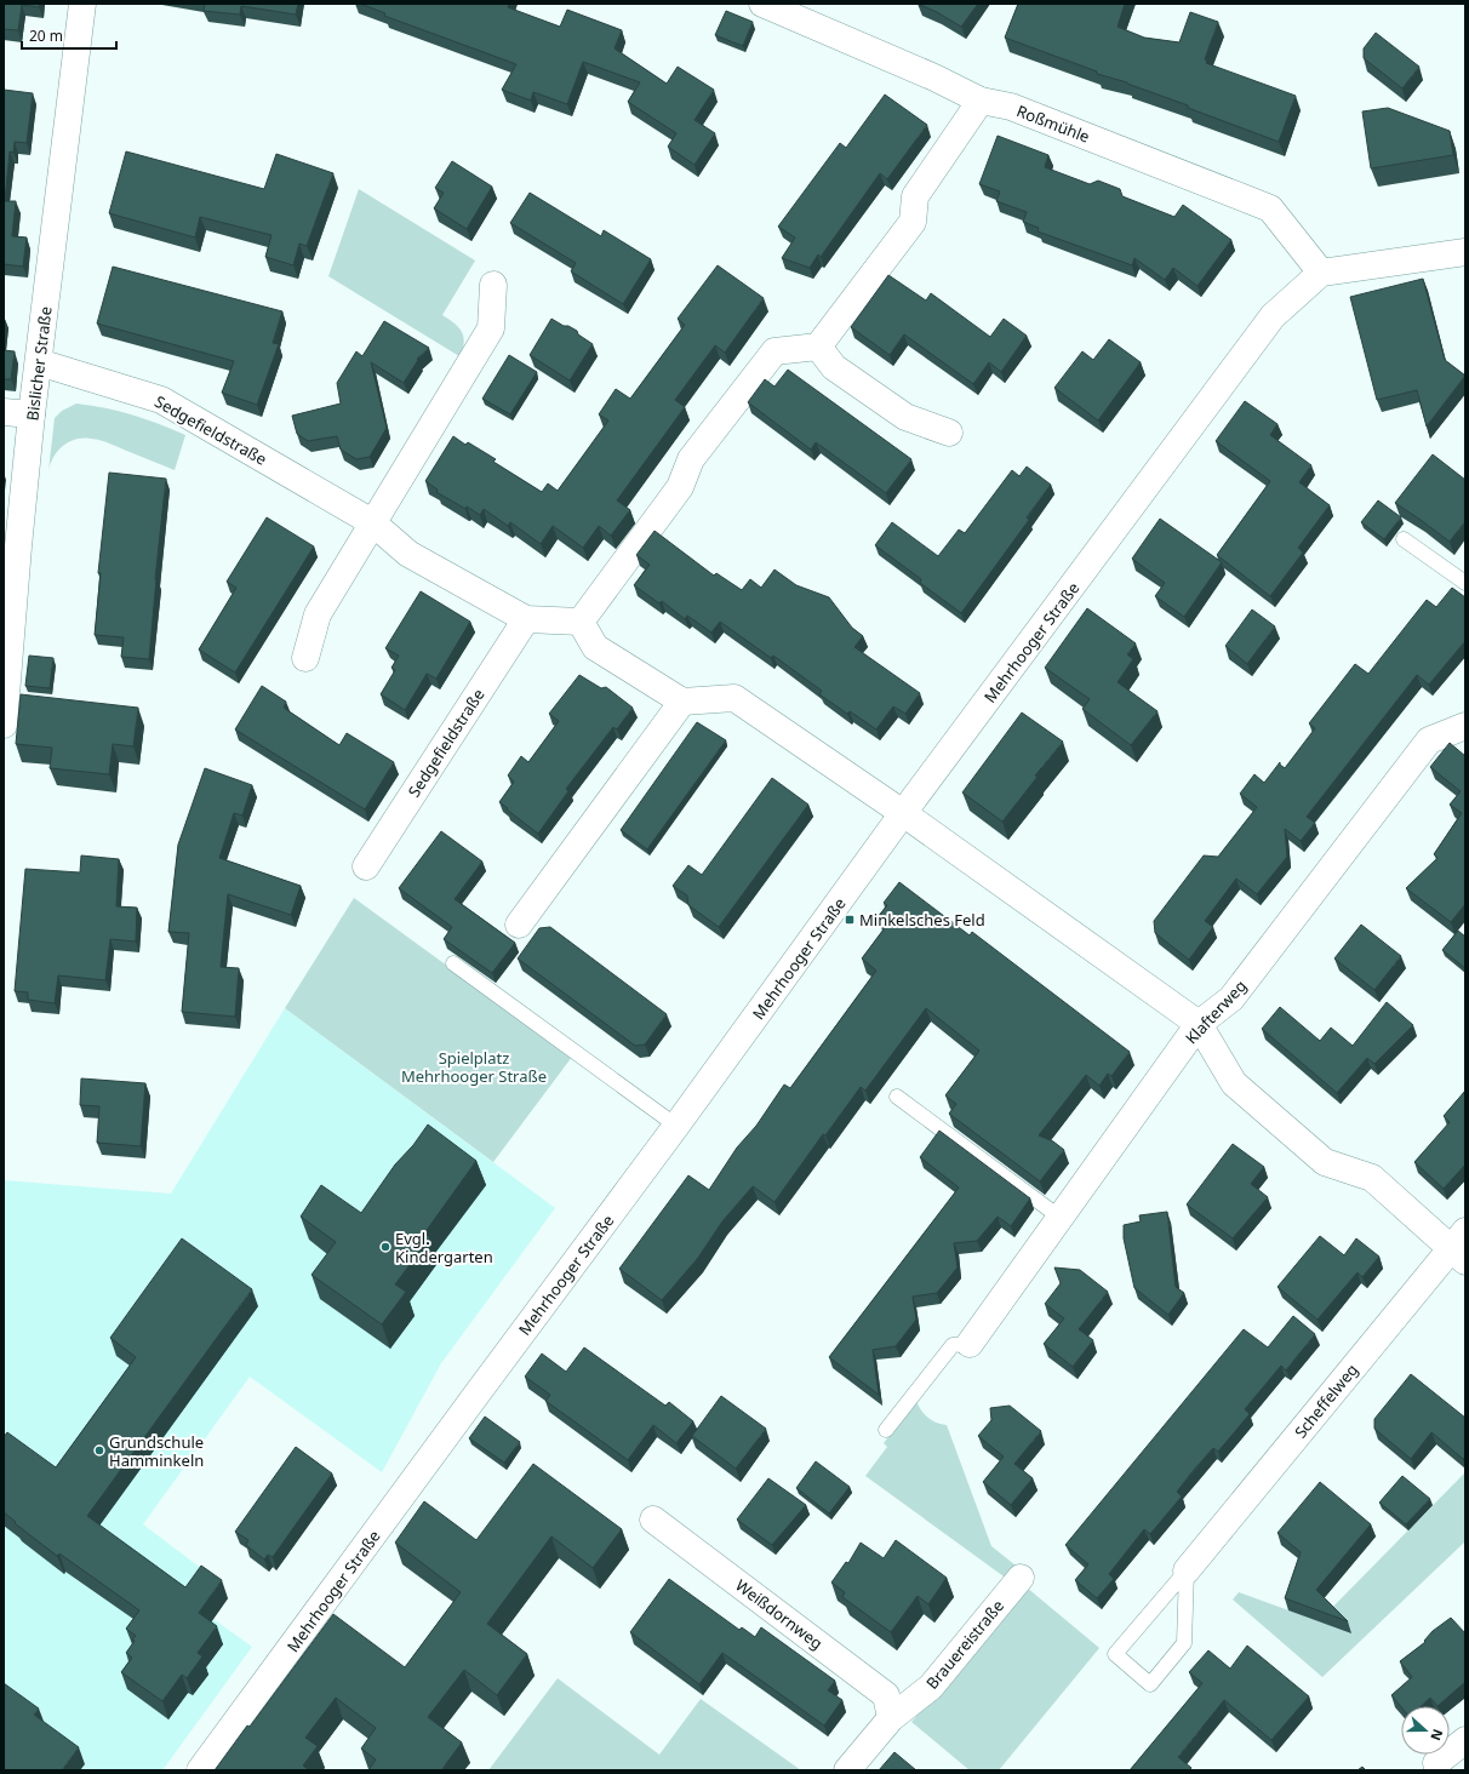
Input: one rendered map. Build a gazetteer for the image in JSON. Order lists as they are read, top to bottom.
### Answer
{
  "streets": {
    "street": [
      "Roßmühle",
      "Bislicher Straße",
      "Sedgefieldstraße",
      "Mehrhooger Straße",
      "Klafterweg",
      "Scheffelweg",
      "Weißdornweg",
      "Brauereistraße"
    ]
  },
  "crossings": [
    ["Roßmühle", "Mehrhooger Straße"],
    ["Bislicher Straße", "Sedgefieldstraße"],
    ["Weißdornweg", "Brauereistraße"]
  ],
  "parks": ["Spielplatz Mehrhooger Straße"],
  "places": {
    "transit": ["Minkelsches Feld"],
    "other": ["Evgl. Kindergarten", "Grundschule Hamminkeln"]
  },
  "scale_bar": "20 m",
  "north": "right"
}
